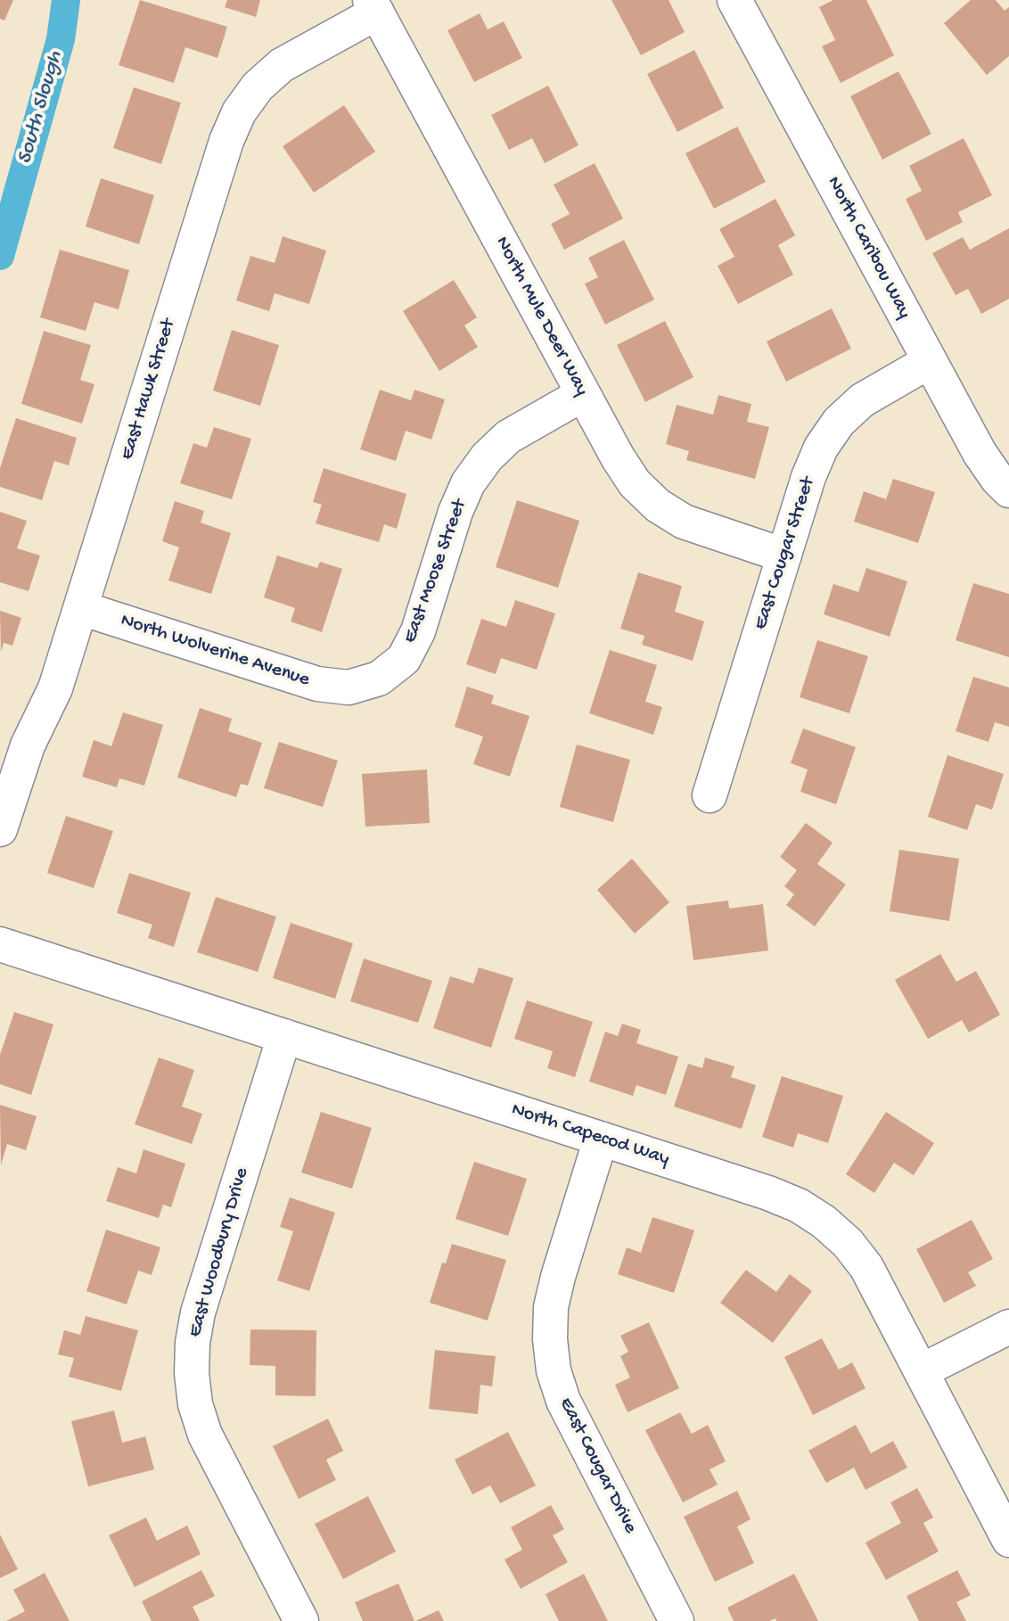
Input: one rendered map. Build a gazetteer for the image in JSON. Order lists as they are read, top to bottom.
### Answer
{
  "streets": {
    "street": [
      "North Caribou Way",
      "North Mule Deer Way",
      "East Hawk Street",
      "East Cougar Street",
      "East Moose Street",
      "North Wolverine Avenue",
      "North Capecod Way",
      "East Woodbury Drive",
      "East Cougar Drive"
    ]
  },
  "crossings": [
    ["North Caribou Way", "East Cougar Street"],
    ["North Mule Deer Way", "East Hawk Street"],
    ["North Mule Deer Way", "East Cougar Street"],
    ["North Mule Deer Way", "East Moose Street"],
    ["East Hawk Street", "North Wolverine Avenue"],
    ["East Moose Street", "North Wolverine Avenue"],
    ["North Capecod Way", "East Woodbury Drive"],
    ["North Capecod Way", "East Cougar Drive"]
  ],
  "water": ["South Slough"]
}
